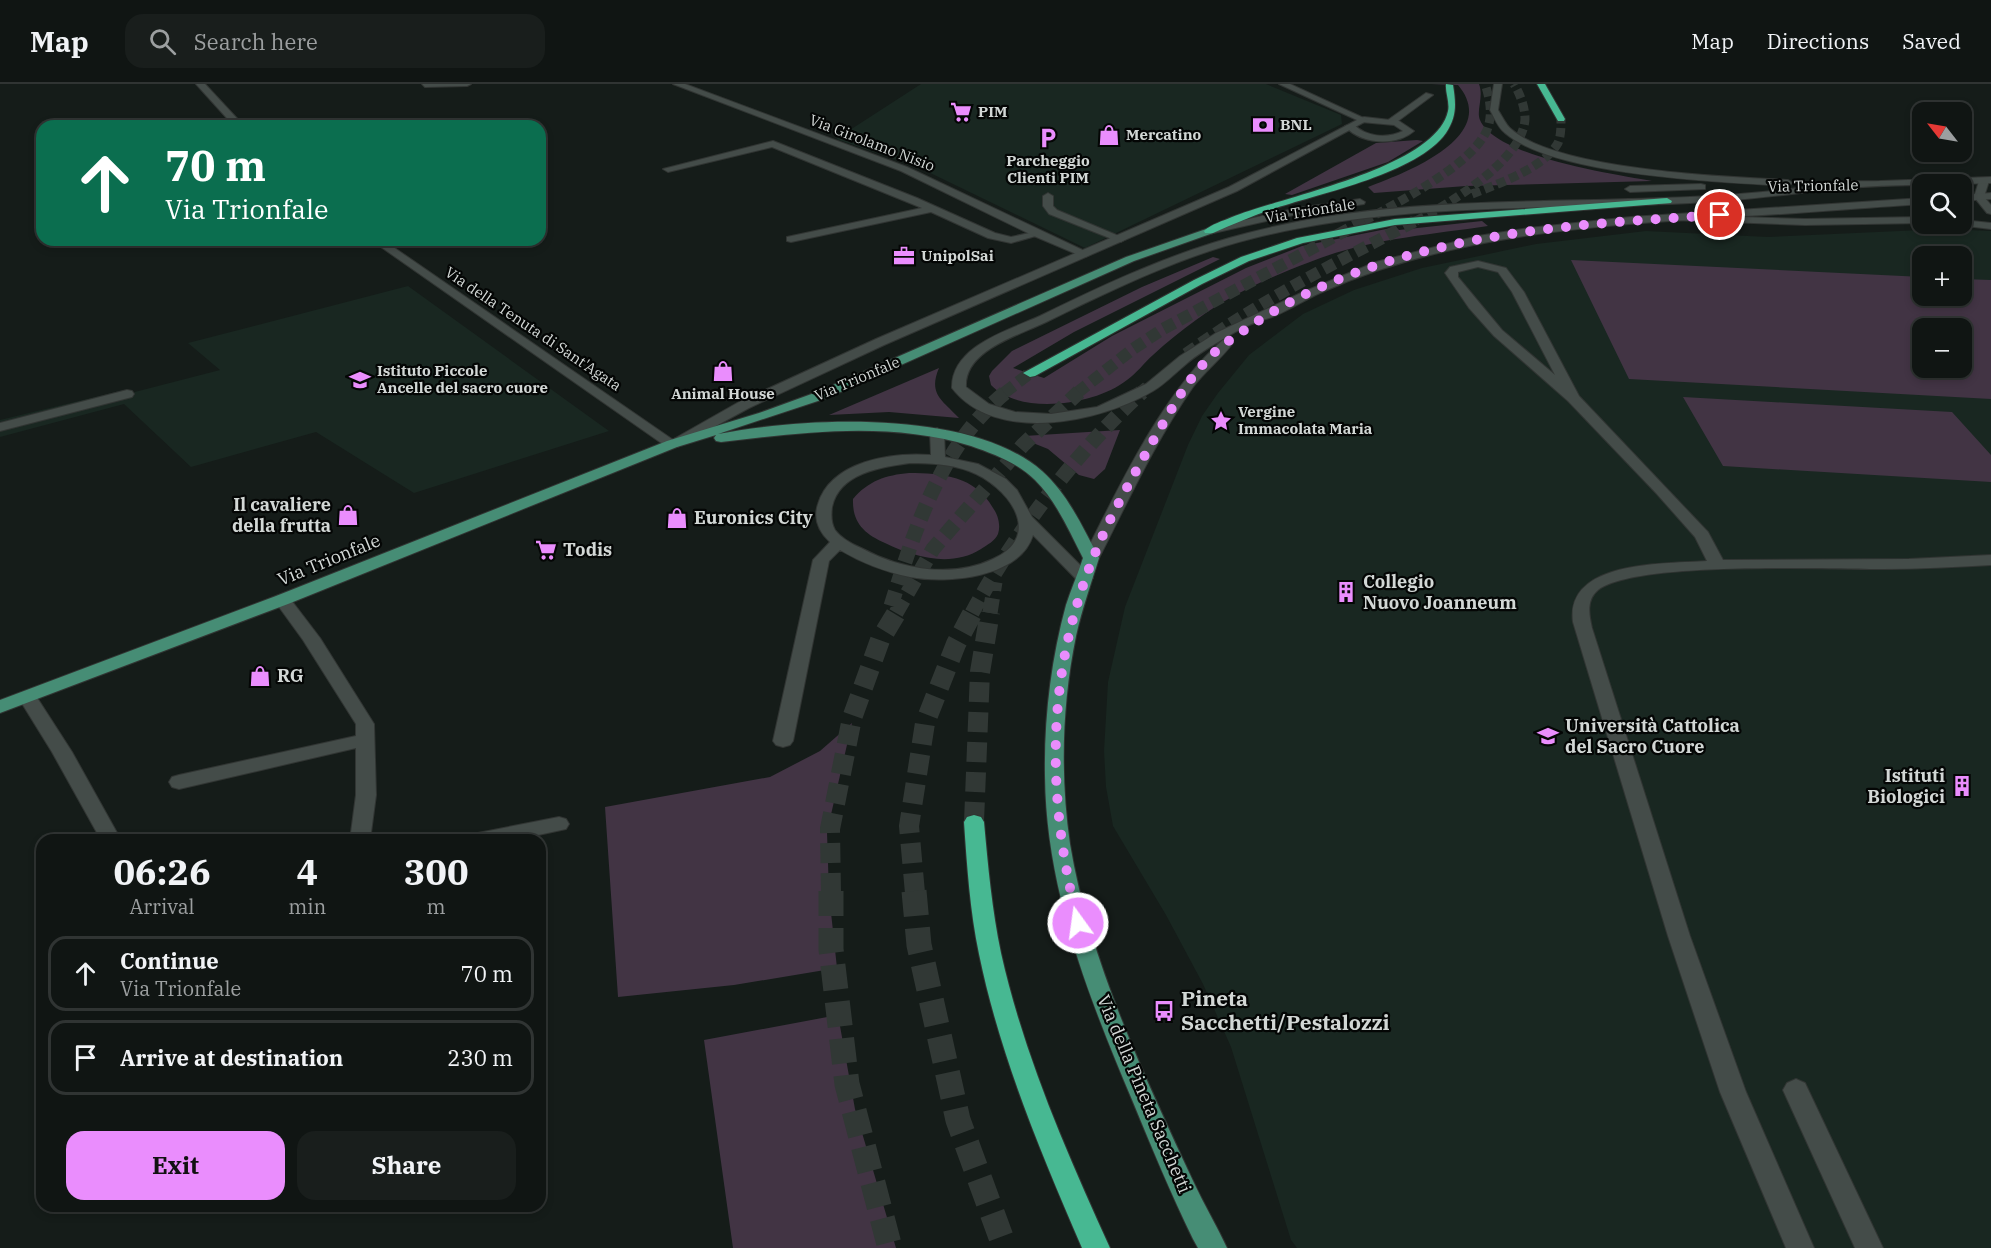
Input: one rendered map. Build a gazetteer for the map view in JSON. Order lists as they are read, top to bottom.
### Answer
{
  "streets": {
    "main road": [
      "Via Girolamo Nisio",
      "Via Trionfale",
      "Via della Tenuta di Sant'Agata",
      "Via della Pineta Sacchetti"
    ]
  },
  "crossings": [
    ["Via Girolamo Nisio", "Via Trionfale"],
    ["Via Trionfale", "Via della Tenuta di Sant'Agata"],
    ["Via Trionfale", "Via della Pineta Sacchetti"]
  ],
  "places": {
    "supermarket": ["PIM", "Todis"],
    "bank": ["BNL"],
    "shop": [
      "Mercatino",
      "Animal House",
      "Il cavaliere della frutta",
      "Euronics City",
      "RG"
    ],
    "parking": ["Parcheggio Clienti PIM"],
    "office": ["UnipolSai"],
    "school or university": ["Istituto Piccole Ancelle del sacro cuore", "Università Cattolica del Sacro Cuore"],
    "place": ["Vergine Immacolata Maria"],
    "building": ["Collegio Nuovo Joanneum", "Istituti Biologici"],
    "bus stop": ["Pineta Sacchetti/Pestalozzi"]
  },
  "north": "top left",
  "page": {
    "header": "Map",
    "search": "Search here",
    "nav": ["Map", "Directions", "Saved"],
    "map_buttons": ["+", "−"],
    "turn": ["70 m", "Via Trionfale"],
    "eta": [
      "06:26",
      "Arrival",
      "4",
      "min",
      "300",
      "m"
    ],
    "list": [
      {
        "name": "Continue",
        "note": "Via Trionfale",
        "value": "70 m"
      },
      {
        "name": "Arrive at destination",
        "value": "230 m"
      }
    ],
    "buttons": ["Exit", "Share"]
  }
}
